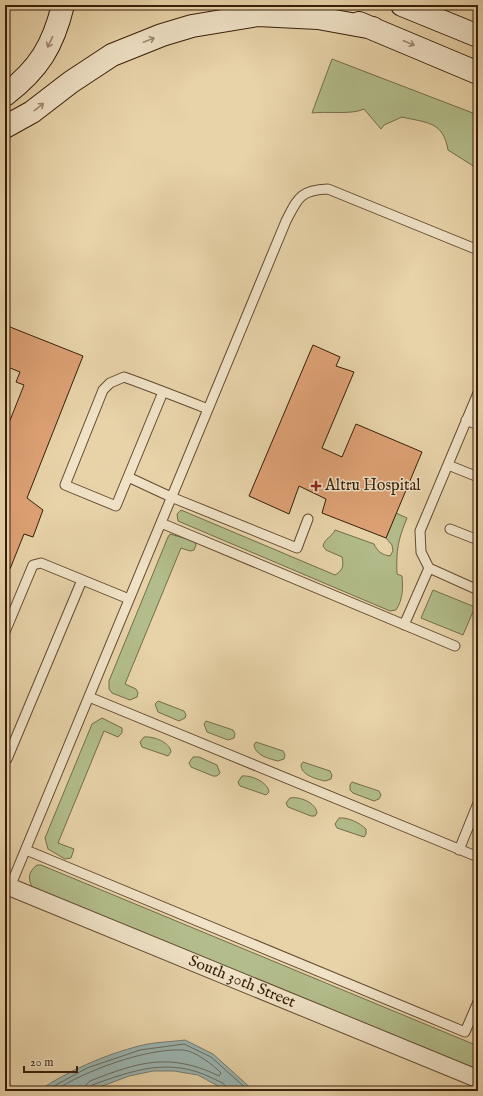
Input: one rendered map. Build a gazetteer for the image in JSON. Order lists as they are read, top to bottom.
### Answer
{
  "streets": {
    "street": ["South 30th Street"]
  },
  "places": {
    "health": ["Altru Hospital"]
  },
  "scale_bar": "20 m"
}
